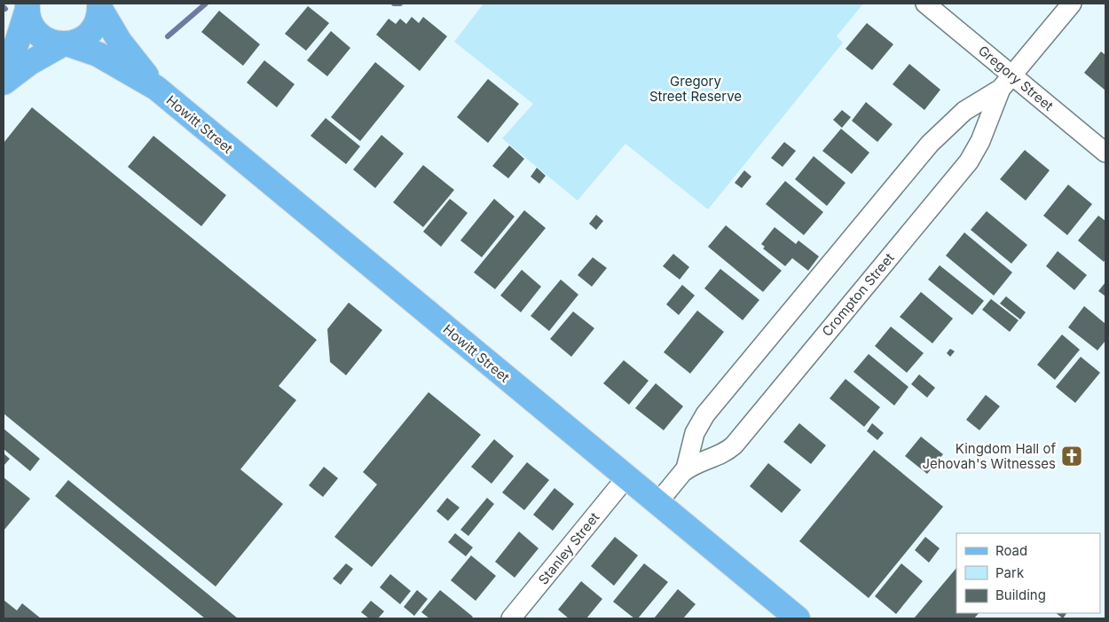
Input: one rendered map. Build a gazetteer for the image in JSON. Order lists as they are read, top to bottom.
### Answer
{
  "streets": {
    "main road": ["Howitt Street"],
    "street": ["Gregory Street", "Crompton Street", "Stanley Street"]
  },
  "crossings": [
    ["Gregory Street", "Crompton Street"],
    ["Howitt Street", "Crompton Street"],
    ["Howitt Street", "Stanley Street"]
  ],
  "parks": ["Gregory Street Reserve"],
  "places": {
    "church": ["Kingdom Hall of Jehovah's Witnesses"]
  },
  "legend": ["Road", "Park", "Building"]
}
